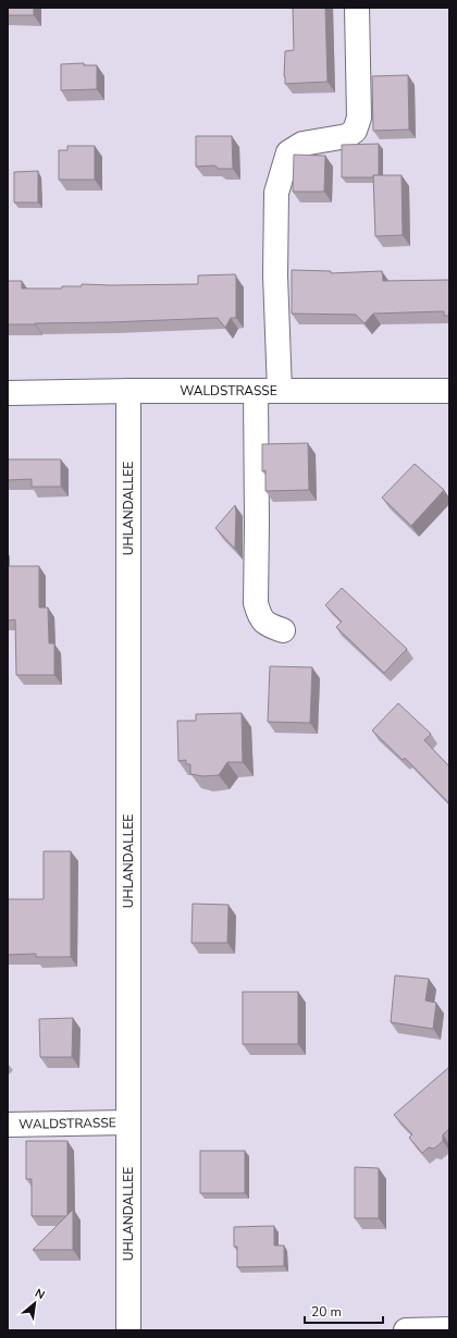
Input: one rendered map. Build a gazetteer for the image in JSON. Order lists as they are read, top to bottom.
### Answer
{
  "streets": {
    "street": ["WALDSTRASSE", "UHLANDALLEE"]
  },
  "crossings": [
    ["WALDSTRASSE", "UHLANDALLEE"]
  ],
  "scale_bar": "20 m",
  "north": "top right"
}
